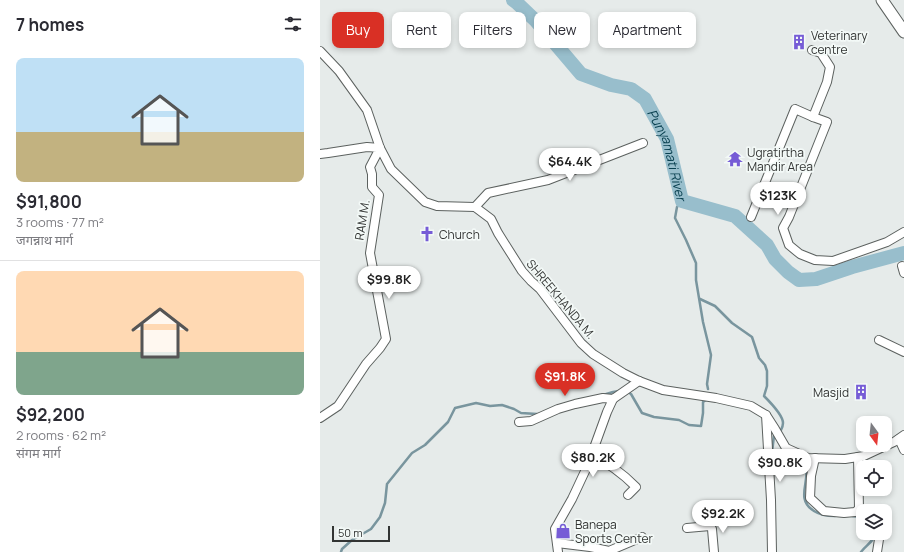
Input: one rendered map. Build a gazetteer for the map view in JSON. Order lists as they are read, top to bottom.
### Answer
{
  "streets": {
    "street": ["RAM M.", "SHREEKHANDA M."]
  },
  "water": ["Punyamati River"],
  "places": {
    "building": ["Veterinary centre", "Masjid"],
    "temple": ["Ugratirtha Mandir Area"],
    "church": ["Church"],
    "shop": ["Banepa Sports Center"]
  },
  "scale_bar": "50 m",
  "north": "bottom",
  "page": {
    "heading": "7 homes",
    "chip": [
      "Buy",
      "Rent",
      "Filters",
      "New",
      "Apartment"
    ],
    "list": [
      {
        "name": "$91,800",
        "note": "3 rooms · 77 m² · जगन्नाथ मार्ग"
      },
      {
        "name": "$92,200",
        "note": "2 rooms · 62 m² · संगम मार्ग"
      }
    ],
    "price": [
      "$64.4K",
      "$123K",
      "$99.8K",
      "$91.8K",
      "$80.2K",
      "$90.8K",
      "$92.2K"
    ],
    "scale": "50 m"
  }
}
